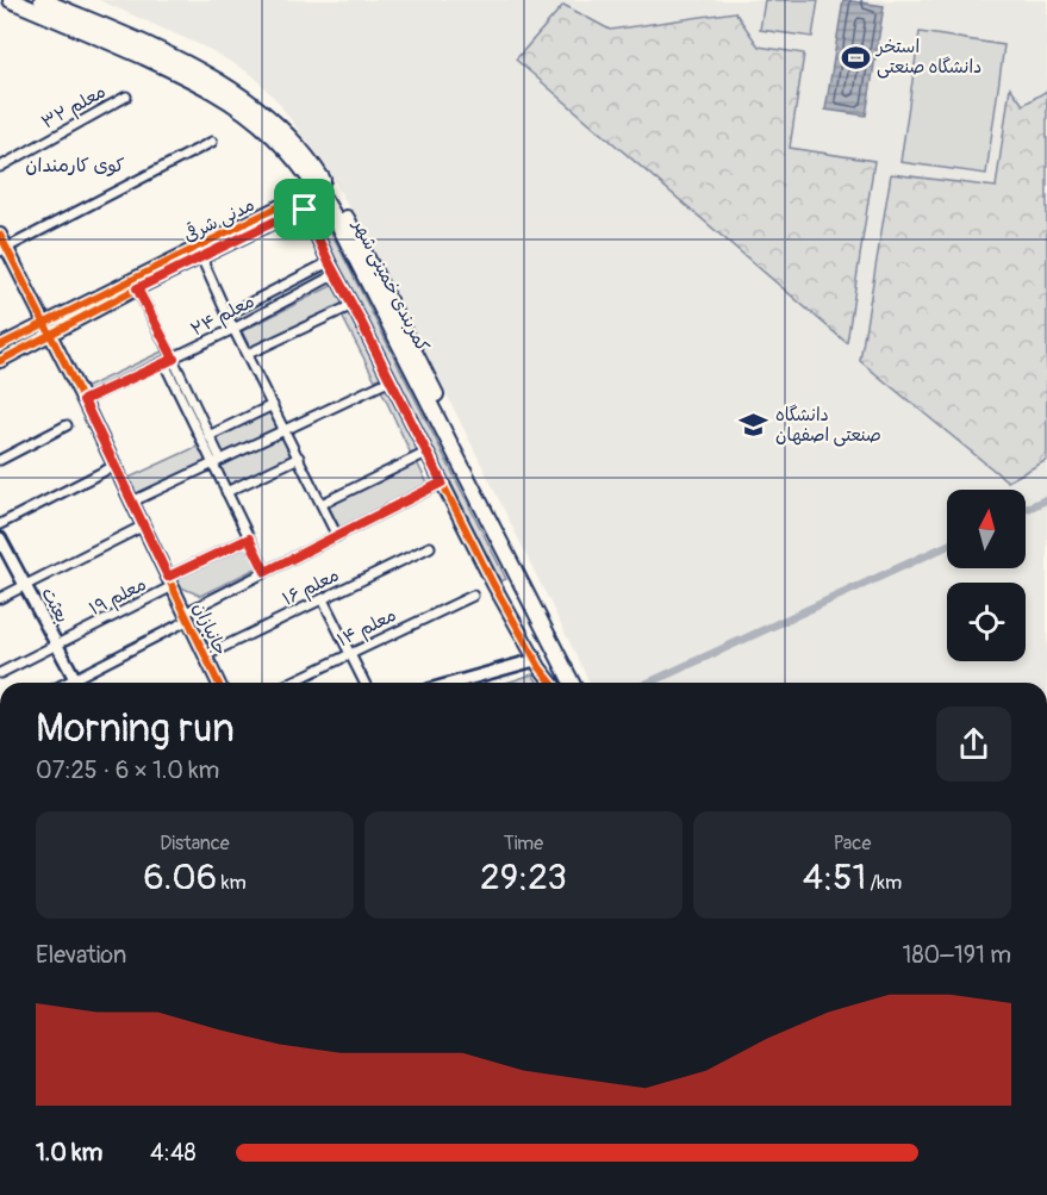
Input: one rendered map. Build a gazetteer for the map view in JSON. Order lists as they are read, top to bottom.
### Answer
{
  "streets": {
    "highway": ["کمربندی خمینی شهر"],
    "street": [
      "معلم ۳۲",
      "مدنی شرقی",
      "معلم ۲۴",
      "معلم ۱۶",
      "معلم ۱۹",
      "بعثت",
      "معلم ۱۴",
      "جانبازان"
    ]
  },
  "crossings": [
    ["مدنی شرقی", "جانبازان"],
    ["معلم ۲۴", "جانبازان"],
    ["معلم ۱۶", "جانبازان"],
    ["معلم ۱۹", "بعثت"],
    ["معلم ۱۹", "جانبازان"]
  ],
  "districts": ["کوی کارمندان"],
  "places": {
    "sports": ["استخر دانشگاه صنعتی"],
    "school or university": ["دانشگاه صنعتی اصفهان"]
  },
  "north": "top",
  "page": {
    "heading": ["Morning run", "07:25 · 6 × 1.0 km"],
    "stats": [
      ["Distance", "6.06 km"],
      ["Time", "29:23"],
      ["Pace", "4:51 /km"]
    ],
    "chart": ["Elevation", "180–191 m"],
    "list": [
      {
        "name": "1.0 km",
        "note": "4:48"
      }
    ]
  }
}
